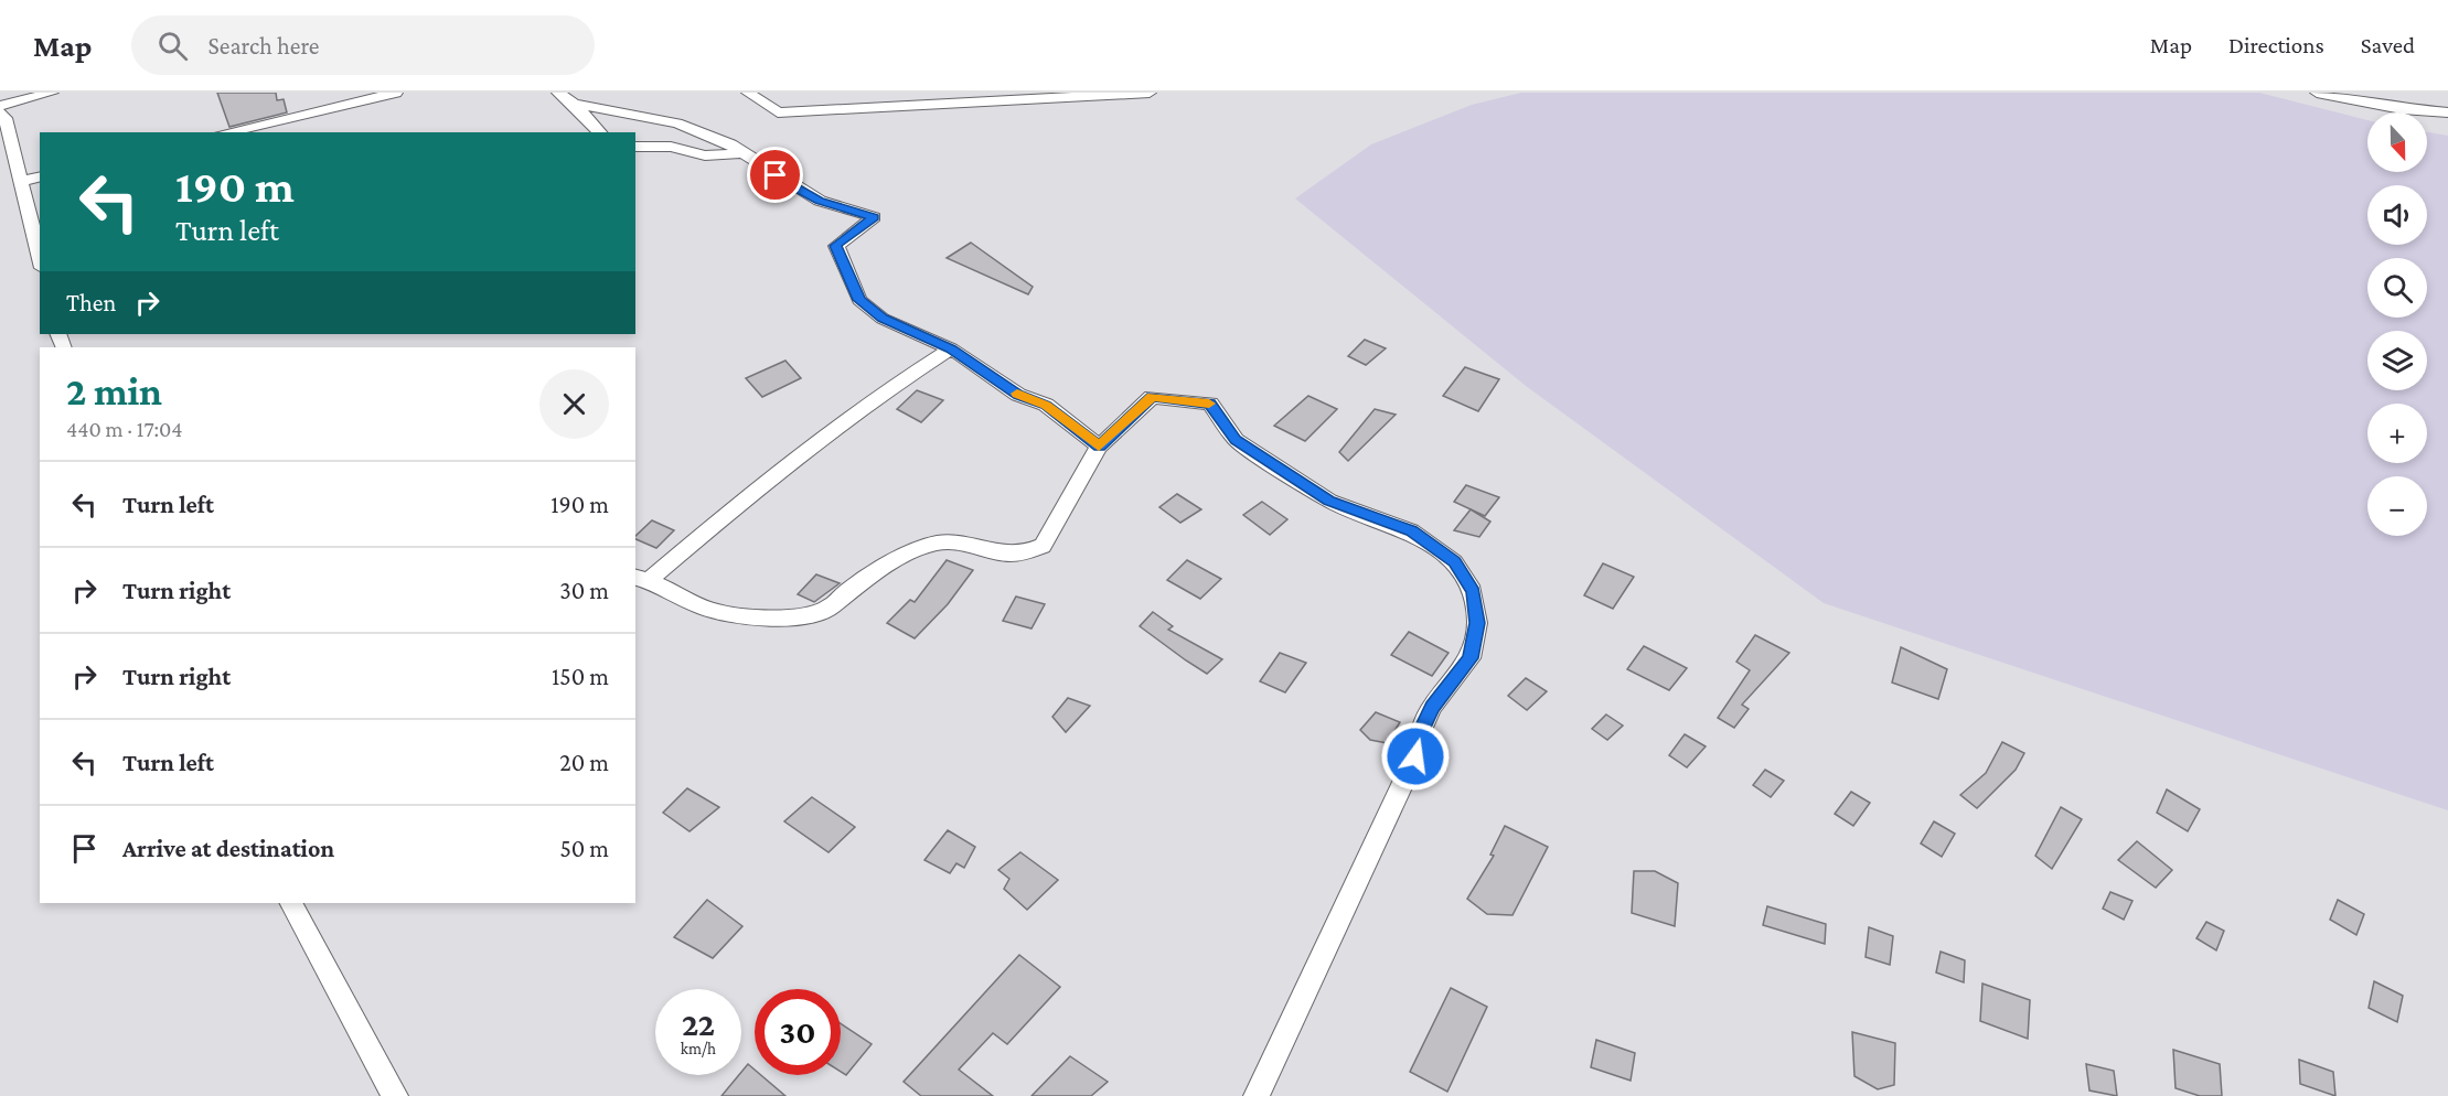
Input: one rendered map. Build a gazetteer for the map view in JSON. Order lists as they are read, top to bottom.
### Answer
{
  "north": "bottom",
  "page": {
    "header": "Map",
    "search": "Search here",
    "nav": ["Map", "Directions", "Saved"],
    "map_buttons": ["+", "−"],
    "turn": ["190 m", "Turn left"],
    "then": "Then",
    "heading": ["2 min", "440 m · 17:04"],
    "list": [
      {
        "name": "Turn left",
        "value": "190 m"
      },
      {
        "name": "Turn right",
        "value": "30 m"
      },
      {
        "name": "Turn right",
        "value": "150 m"
      },
      {
        "name": "Turn left",
        "value": "20 m"
      },
      {
        "name": "Arrive at destination",
        "value": "50 m"
      }
    ],
    "speed": "22 km/h",
    "limit": "30"
  }
}
